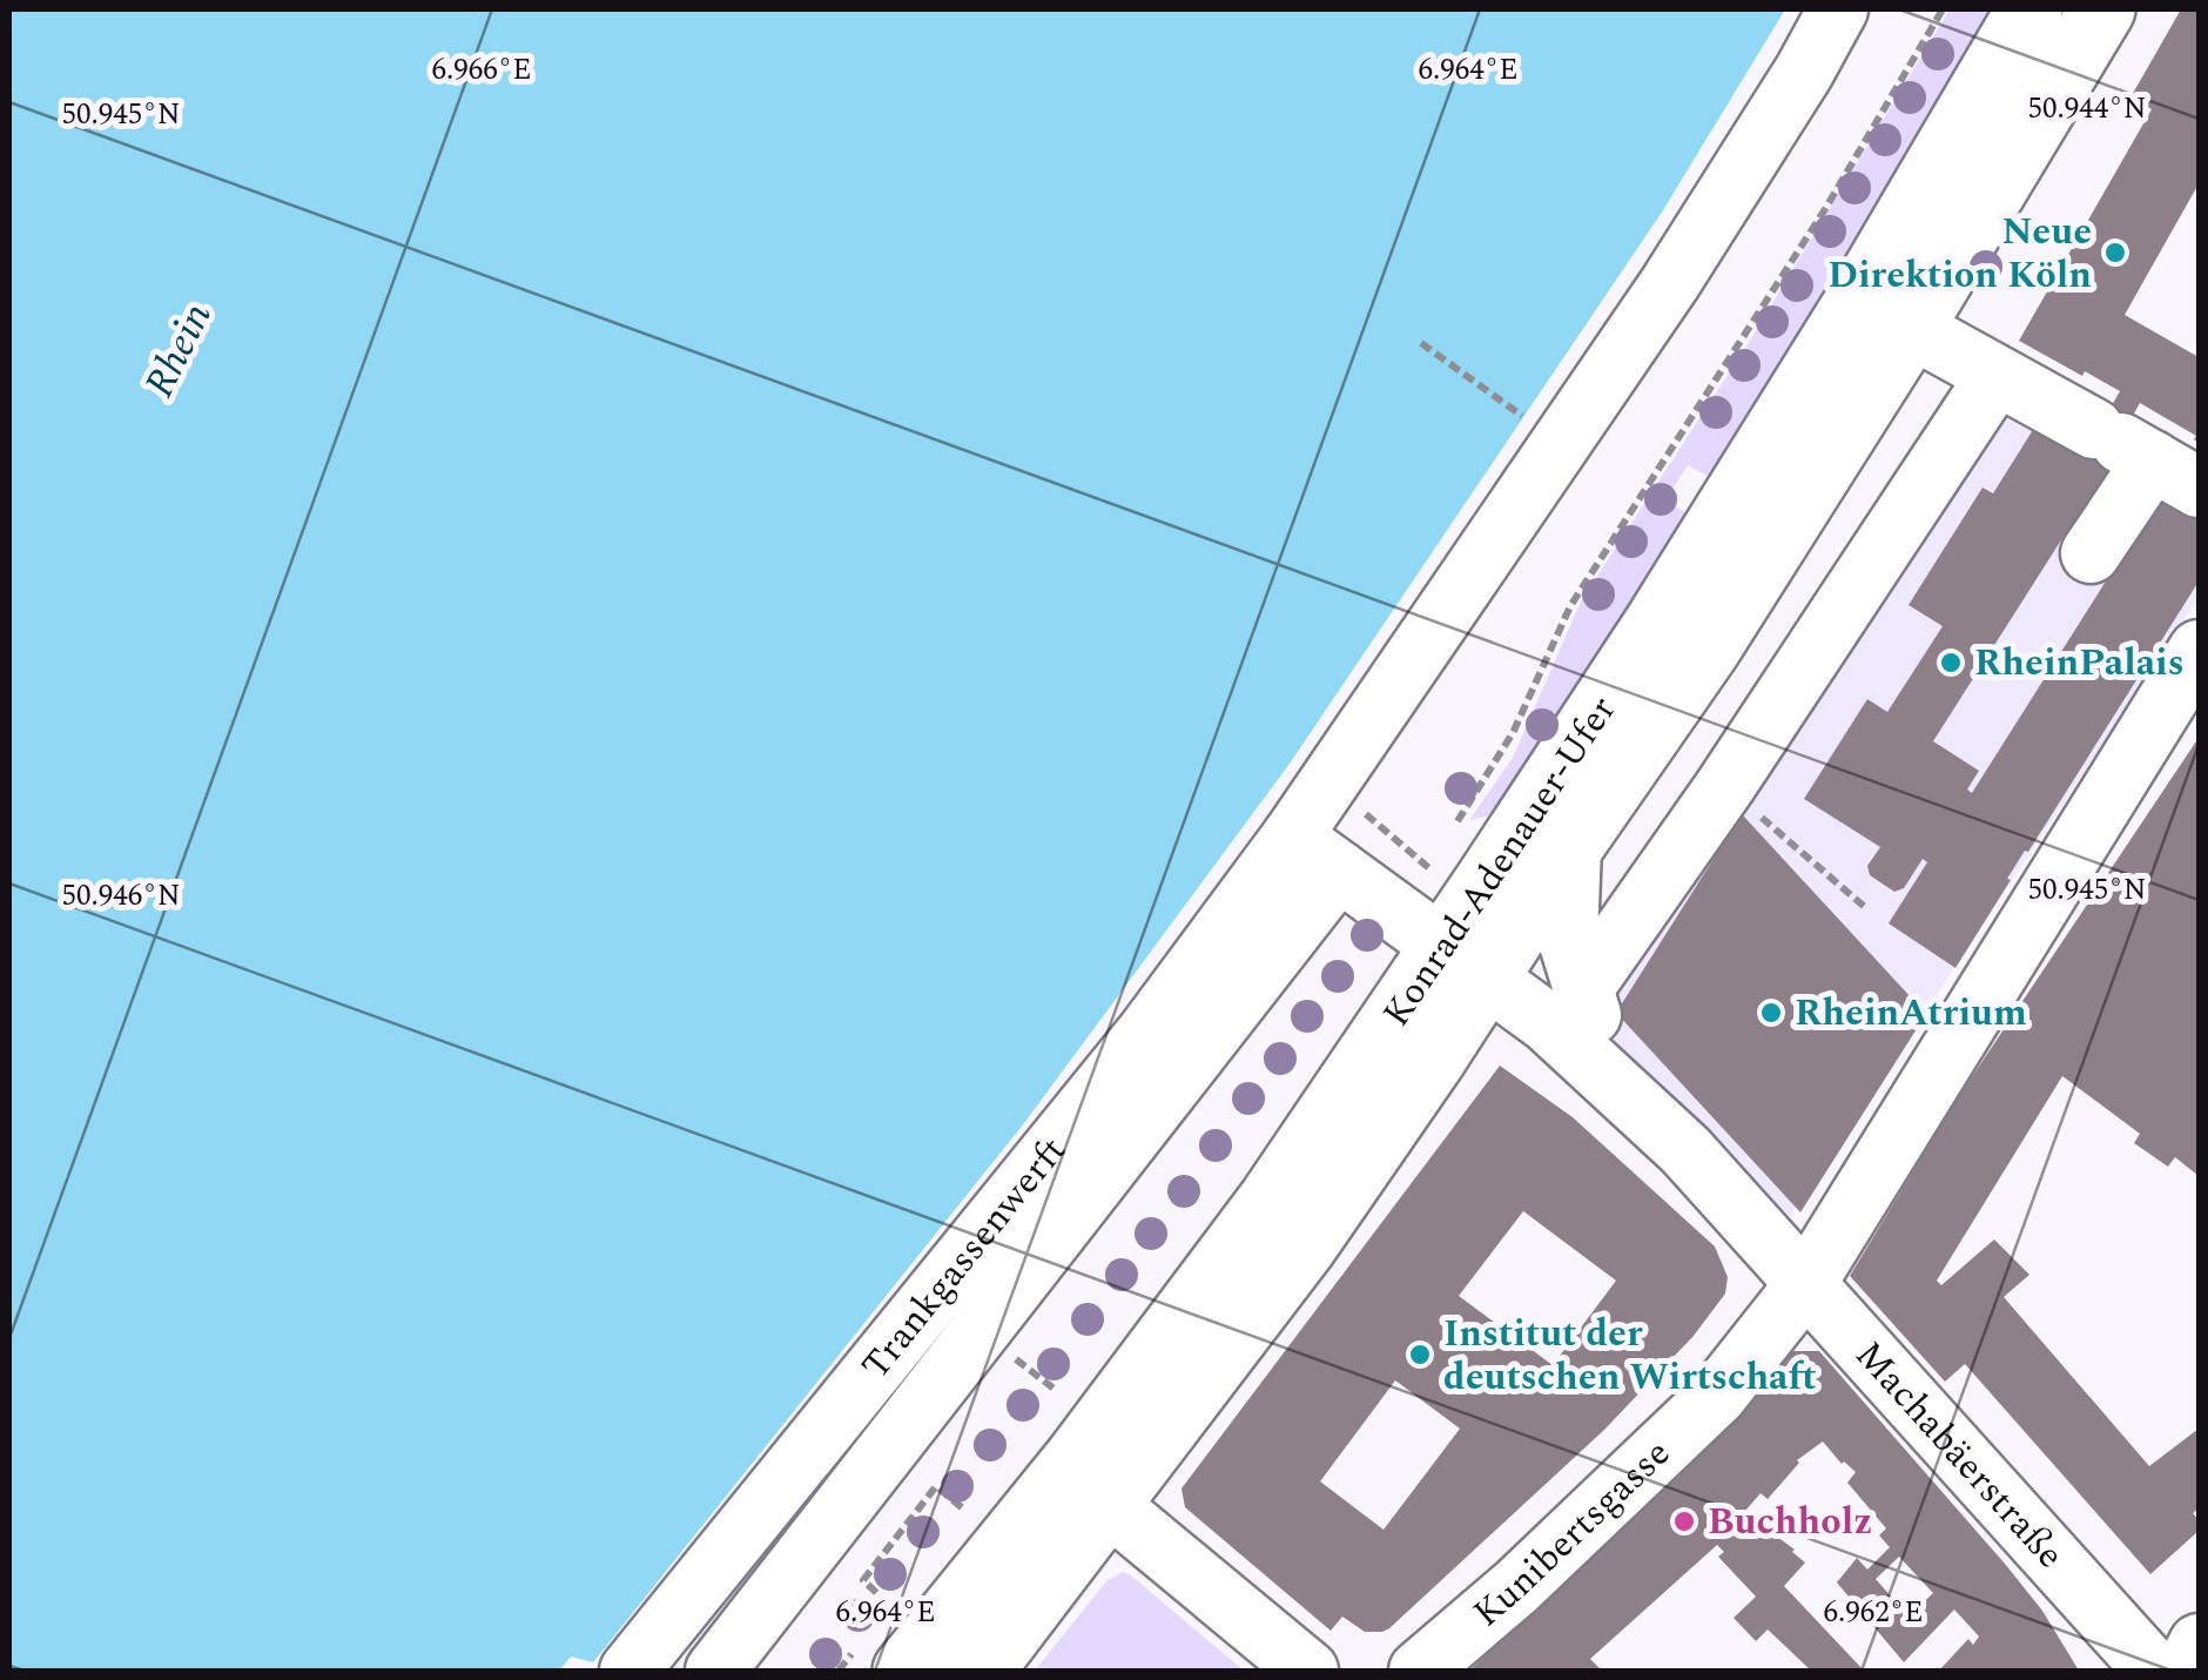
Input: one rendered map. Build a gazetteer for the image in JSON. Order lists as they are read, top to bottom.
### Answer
{
  "streets": {
    "main road": ["Konrad-Adenauer-Ufer"],
    "street": ["Trankgassenwerft", "Machabäerstraße", "Kunibertsgasse"]
  },
  "crossings": [
    ["Konrad-Adenauer-Ufer", "Machabäerstraße"],
    ["Machabäerstraße", "Kunibertsgasse"]
  ],
  "water": ["Rhein"],
  "places": [
    "Neue Direktion Köln",
    "RheinPalais",
    "RheinAtrium",
    "Institut der deutschen Wirtschaft",
    "Buchholz"
  ],
  "coordinates": [
    "6.966°E",
    "6.964°E",
    "50.944°N",
    "50.945°N",
    "50.946°N",
    "6.962°E"
  ]
}
